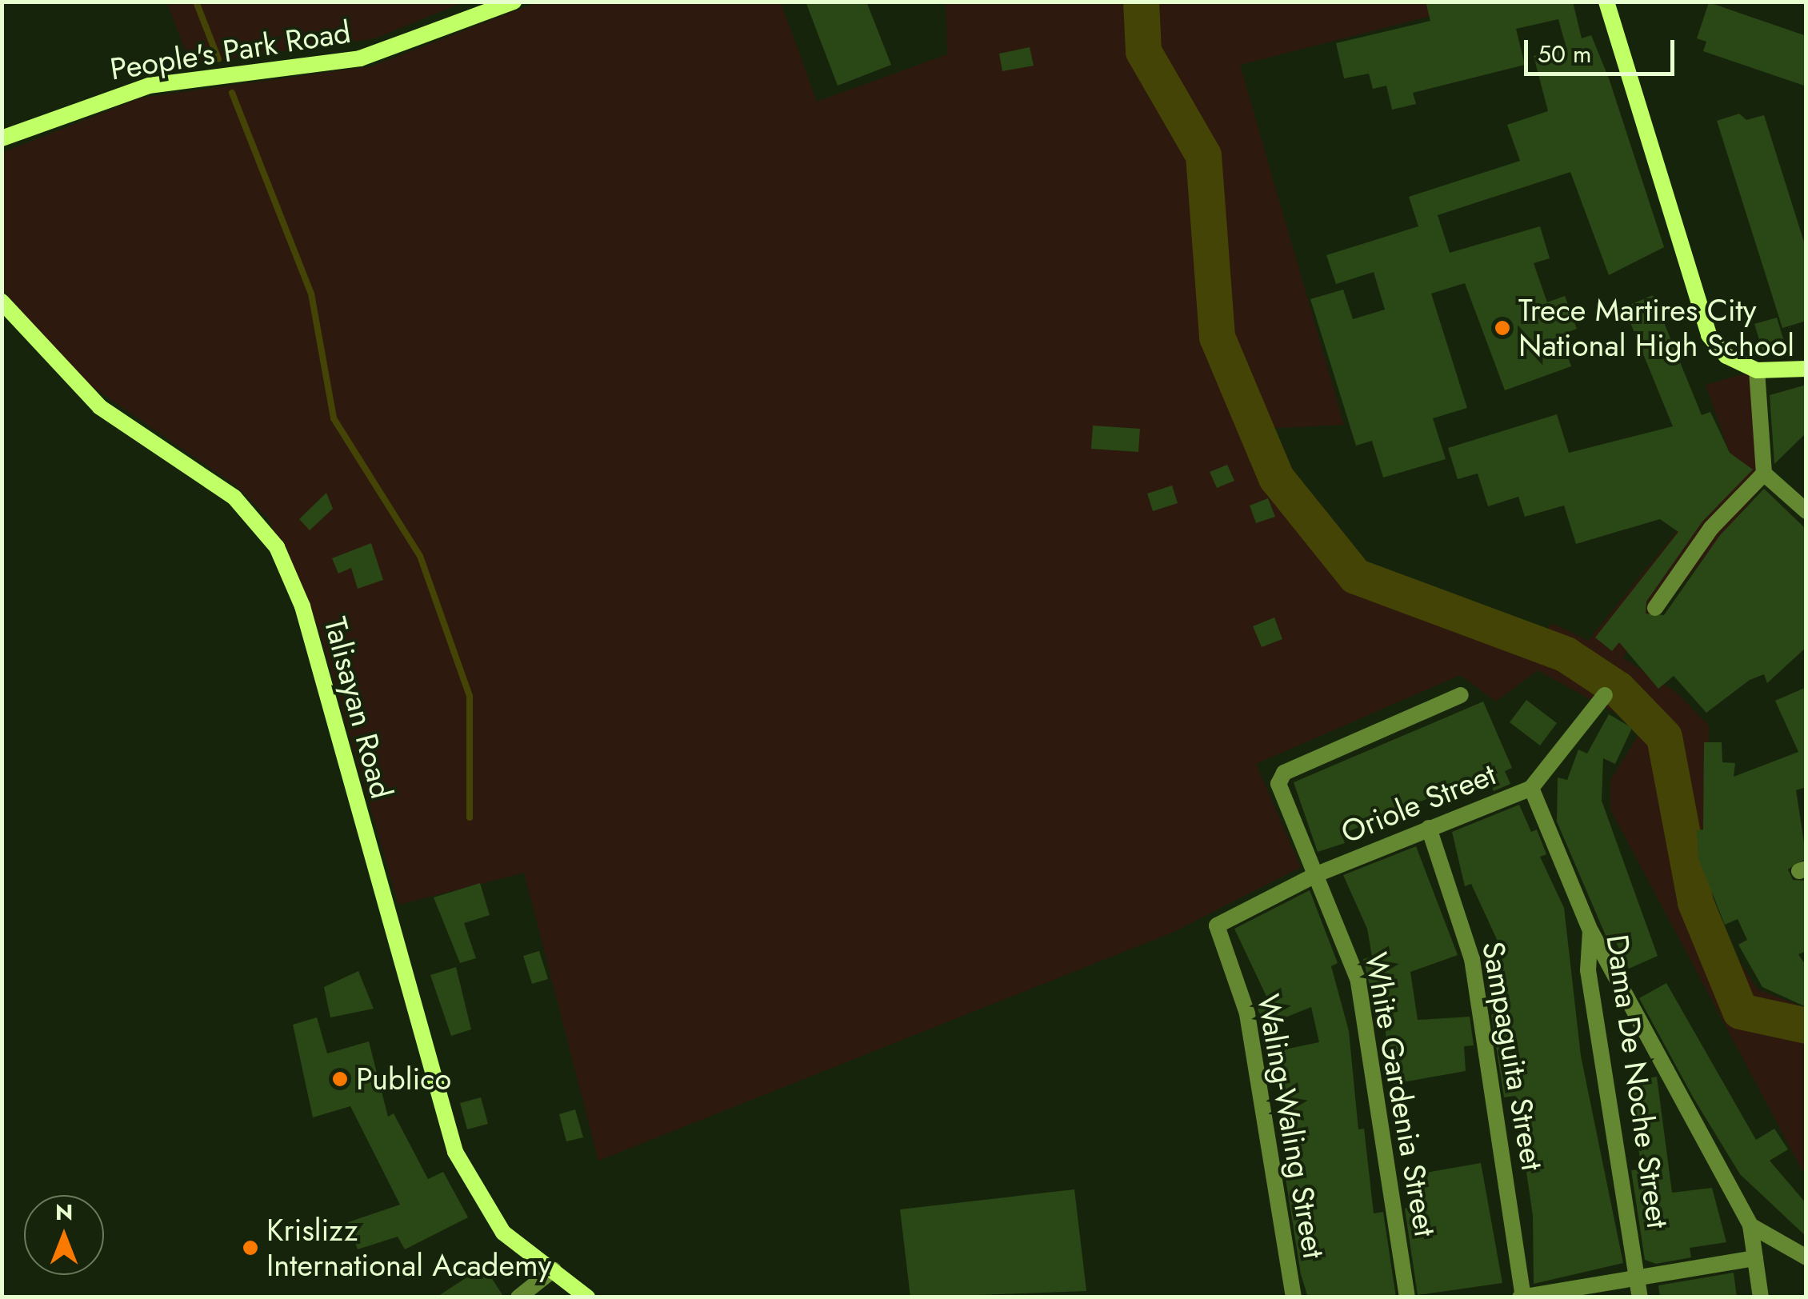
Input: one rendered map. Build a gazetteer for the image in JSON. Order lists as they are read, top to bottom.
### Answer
{
  "streets": {
    "main road": ["People's Park Road", "Talisayan Road"],
    "street": [
      "Oriole Street",
      "Sampaguita Street",
      "Dama De Noche Street",
      "White Gardenia Street",
      "Waling-Waling Street"
    ]
  },
  "crossings": [
    ["Oriole Street", "Sampaguita Street"],
    ["Oriole Street", "Dama De Noche Street"],
    ["Oriole Street", "White Gardenia Street"],
    ["Oriole Street", "Waling-Waling Street"]
  ],
  "places": ["Trece Martires City National High School", "Publico", "Krislizz International Academy"],
  "scale_bar": "50 m",
  "north": "top"
}
